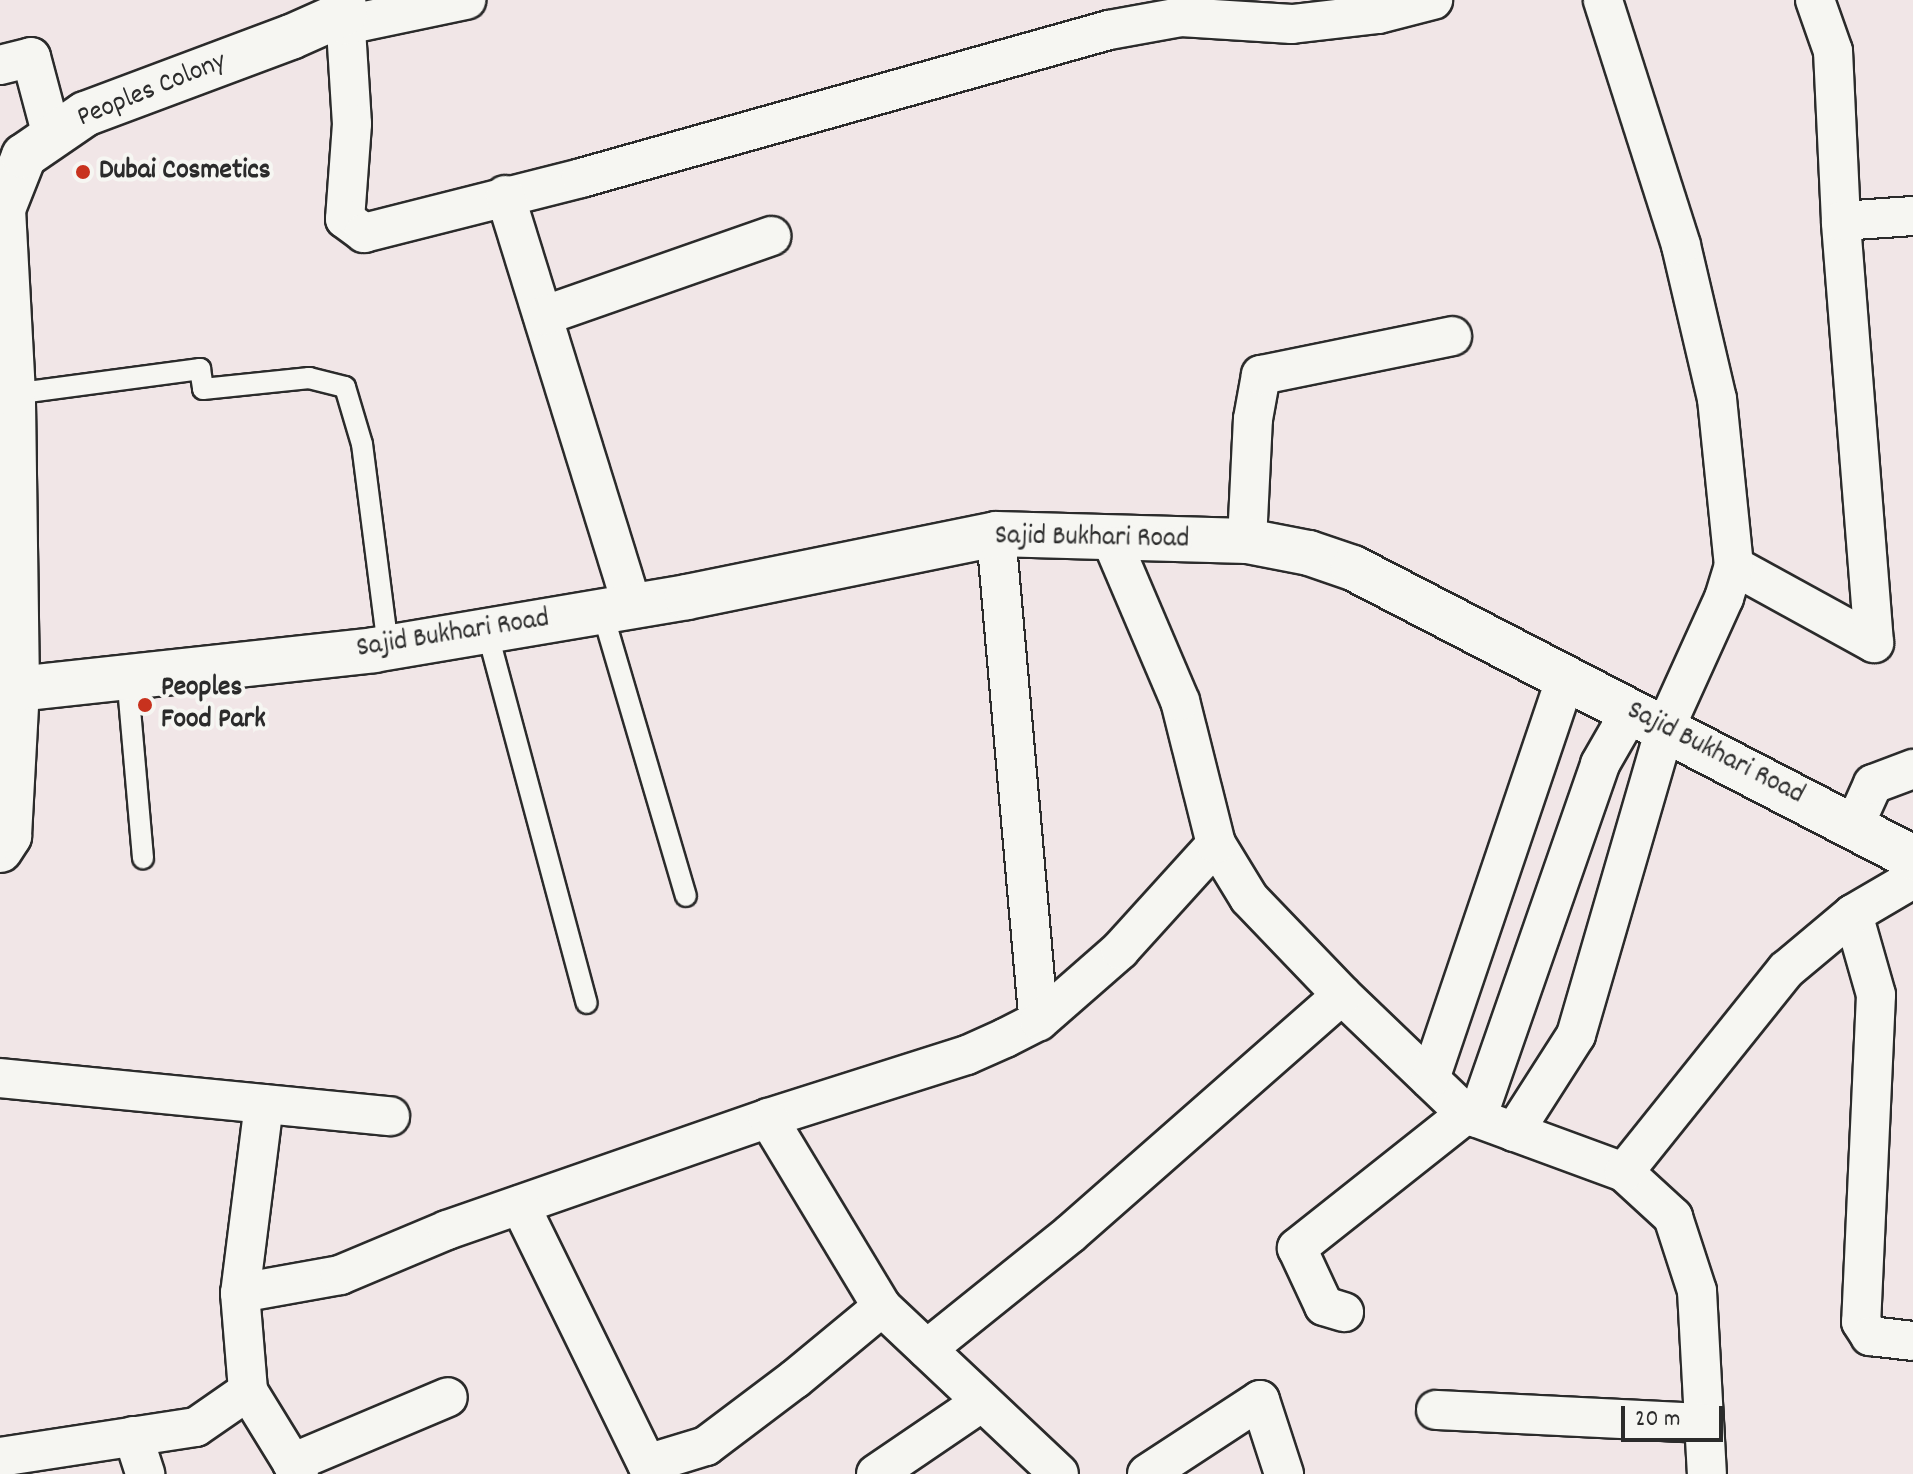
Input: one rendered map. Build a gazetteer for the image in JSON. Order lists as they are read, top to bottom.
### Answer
{
  "streets": {
    "street": ["Peoples Colony", "Sajid Bukhari Road"]
  },
  "crossings": [
    ["Peoples Colony", "Sajid Bukhari Road"]
  ],
  "places": ["Dubai Cosmetics", "Peoples Food Park"],
  "scale_bar": "20 m"
}
